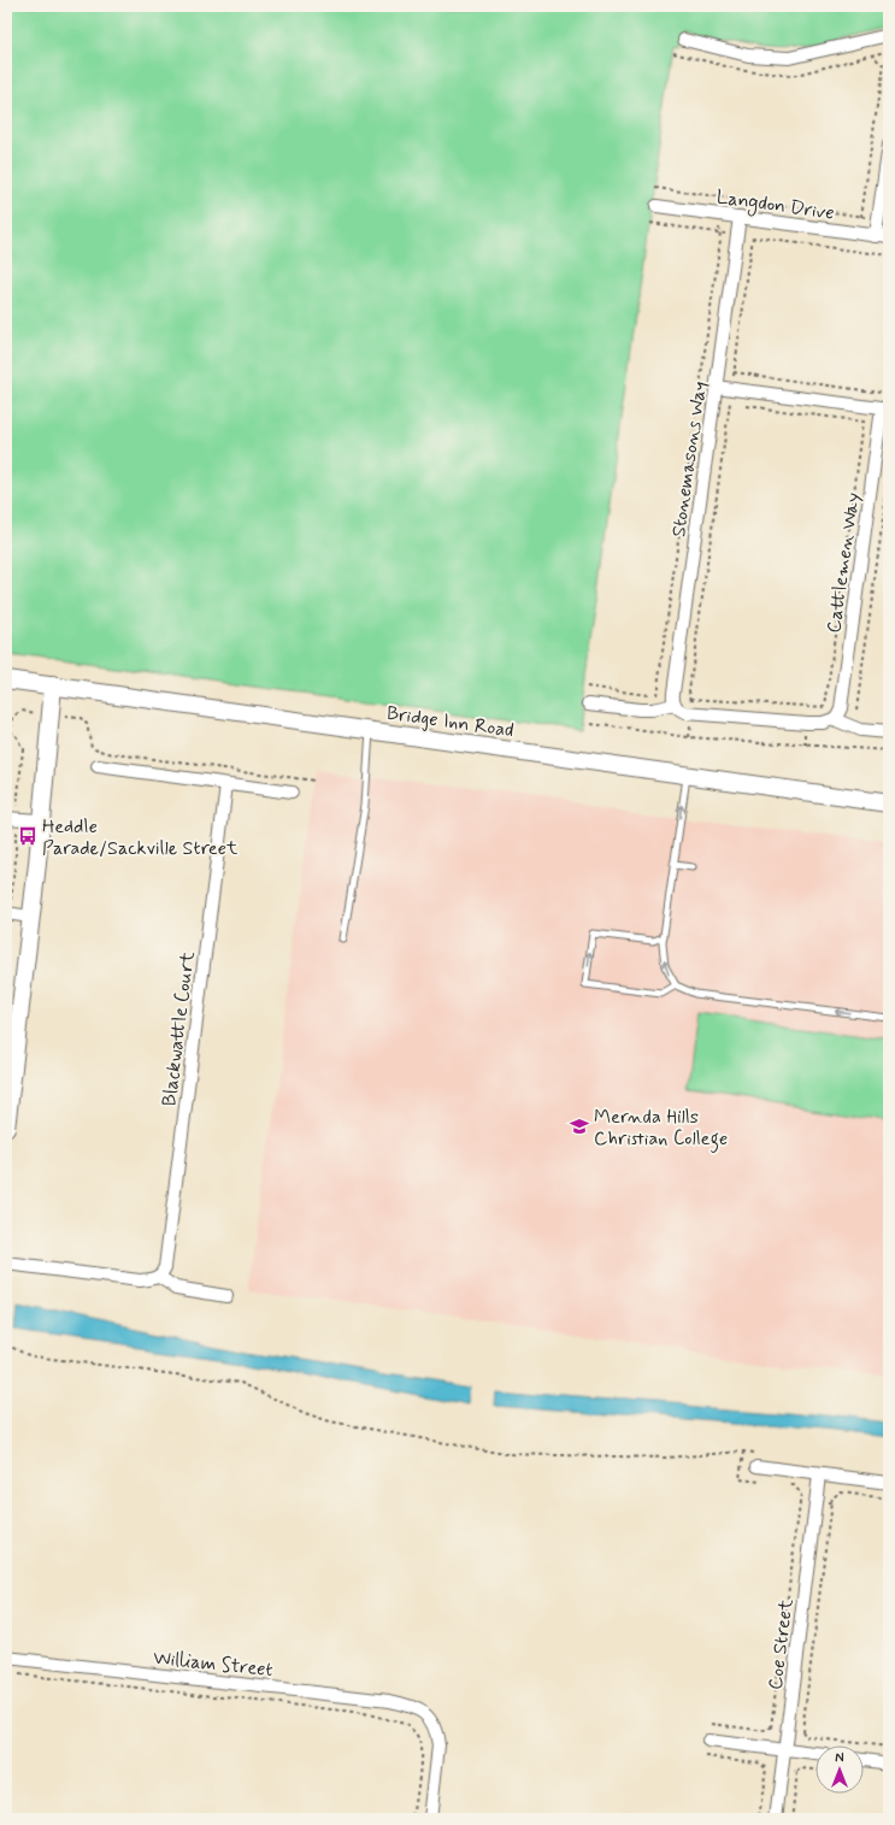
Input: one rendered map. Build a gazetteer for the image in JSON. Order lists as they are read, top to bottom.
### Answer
{
  "streets": {
    "main road": ["Bridge Inn Road"],
    "street": [
      "Langdon Drive",
      "Stonemasons Way",
      "Cattlemen Way",
      "Blackwattle Court",
      "Coe Street",
      "William Street"
    ]
  },
  "crossings": [
    ["Langdon Drive", "Stonemasons Way"]
  ],
  "places": {
    "bus stop": ["Heddle Parade/Sackville Street"],
    "school or university": ["Mernda Hills Christian College"]
  },
  "north": "top"
}
